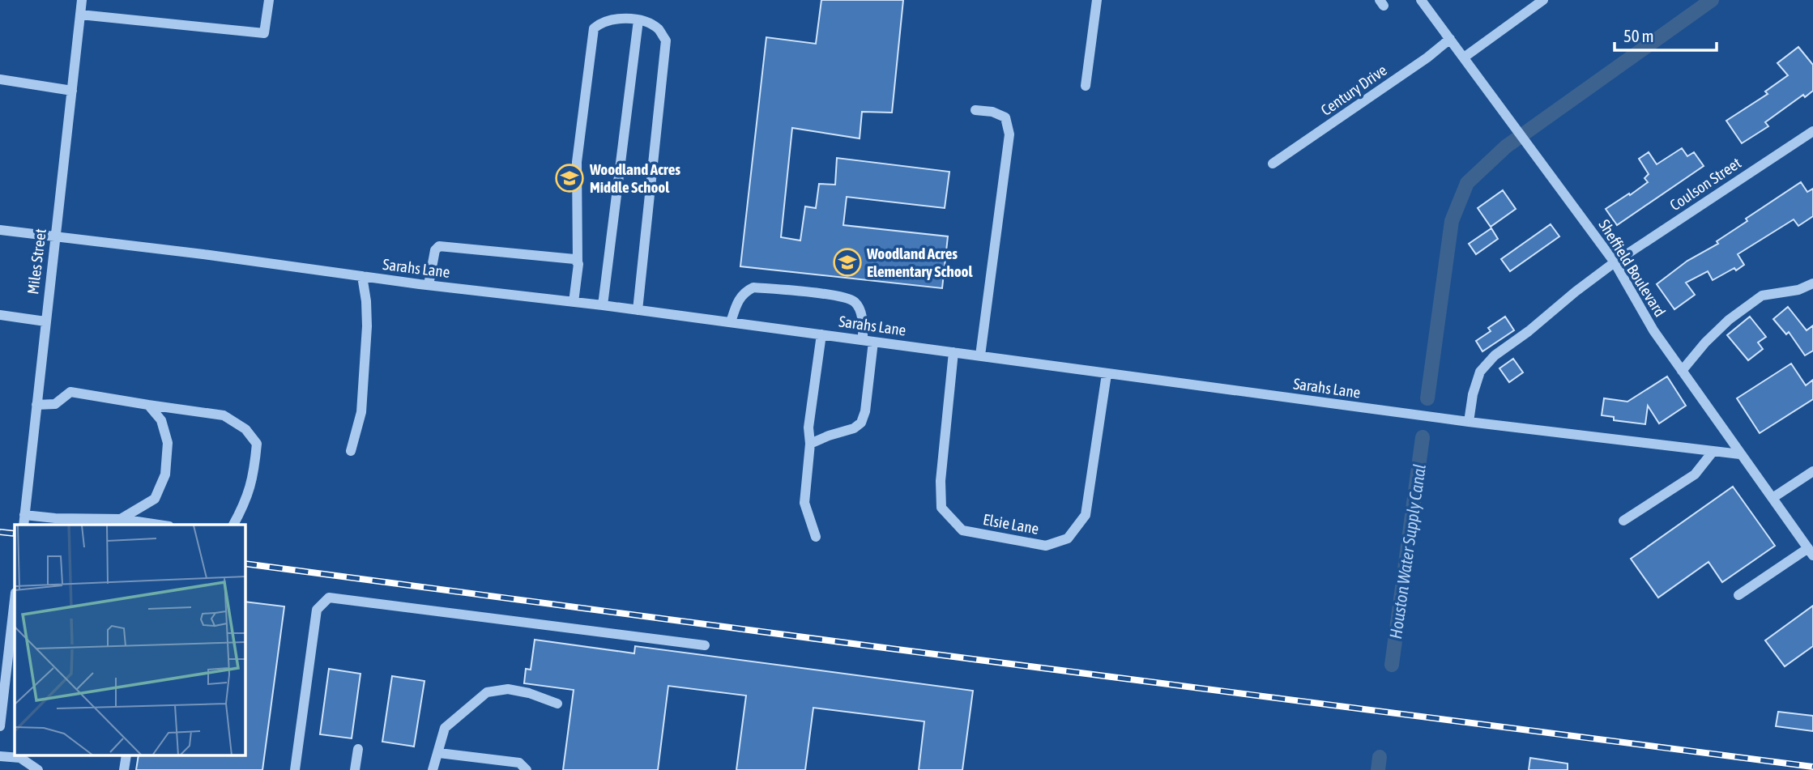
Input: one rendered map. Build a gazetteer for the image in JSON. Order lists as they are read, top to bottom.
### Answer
{
  "streets": {
    "street": [
      "Century Drive",
      "Coulson Street",
      "Miles Street",
      "Sarahs Lane",
      "Sheffield Boulevard",
      "Elsie Lane"
    ]
  },
  "crossings": [
    ["Century Drive", "Sheffield Boulevard"],
    ["Coulson Street", "Sarahs Lane"],
    ["Coulson Street", "Sheffield Boulevard"],
    ["Miles Street", "Sarahs Lane"],
    ["Sarahs Lane", "Sheffield Boulevard"],
    ["Sarahs Lane", "Elsie Lane"]
  ],
  "water": ["Houston Water Supply Canal"],
  "places": {
    "school or university": ["Woodland Acres Middle School", "Woodland Acres Elementary School"]
  },
  "scale_bar": "50 m"
}
